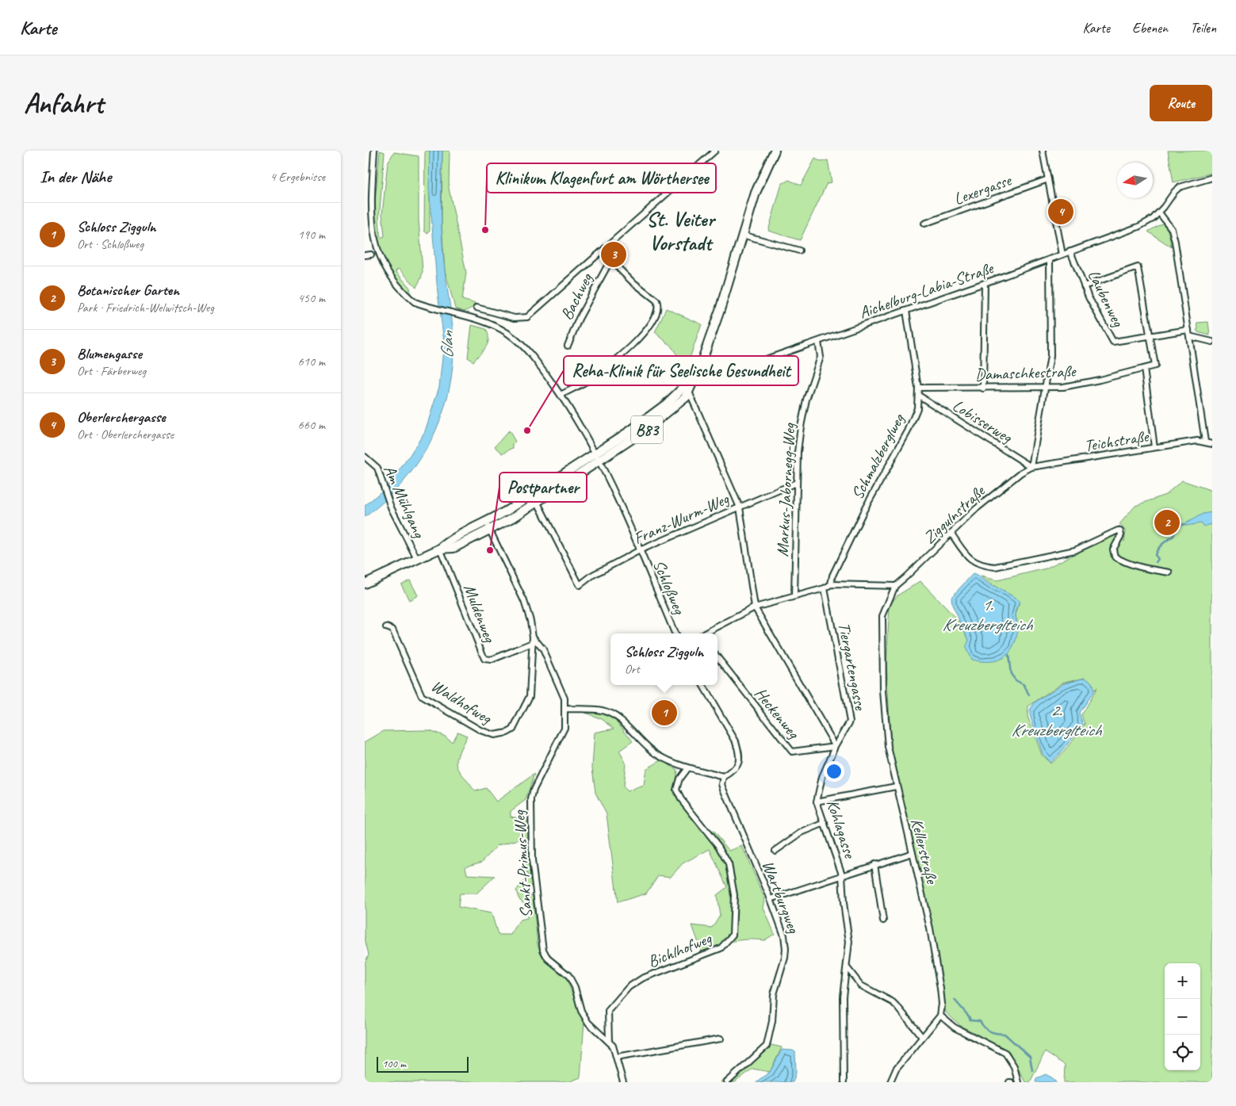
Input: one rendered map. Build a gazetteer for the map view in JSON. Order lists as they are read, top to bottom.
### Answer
{
  "streets": {
    "main road": ["B83"],
    "street": [
      "Lexergasse",
      "Aichelburg-Labia-Straße",
      "Bachweg",
      "Laubenweg",
      "Damaschkestraße",
      "Lobisserweg",
      "Teichstraße",
      "Schmalzberglweg",
      "Markus-Jabornegg-Weg",
      "Am Mühlgang",
      "Ziggulnstraße",
      "Franz-Wurm-Weg",
      "Schloßweg",
      "Muldenweg",
      "Tiergartengasse",
      "Waldhofweg",
      "Heckenweg",
      "Kohlagasse",
      "Kellerstraße",
      "Sankt-Primus-Weg",
      "Wartburgweg",
      "Bichlhofweg"
    ]
  },
  "crossings": [
    ["Aichelburg-Labia-Straße", "Laubenweg"],
    ["Aichelburg-Labia-Straße", "B83"],
    ["Aichelburg-Labia-Straße", "Schmalzberglweg"],
    ["Aichelburg-Labia-Straße", "Markus-Jabornegg-Weg"],
    ["Laubenweg", "Damaschkestraße"],
    ["Damaschkestraße", "Schmalzberglweg"],
    ["Lobisserweg", "Teichstraße"],
    ["Lobisserweg", "Schmalzberglweg"],
    ["Lobisserweg", "Ziggulnstraße"],
    ["B83", "Am Mühlgang"],
    ["B83", "Franz-Wurm-Weg"],
    ["B83", "Schloßweg"],
    ["B83", "Muldenweg"],
    ["B83", "Sankt-Primus-Weg"],
    ["Teichstraße", "Ziggulnstraße"],
    ["Markus-Jabornegg-Weg", "Franz-Wurm-Weg"],
    ["Ziggulnstraße", "Kellerstraße"],
    ["Franz-Wurm-Weg", "Schloßweg"],
    ["Muldenweg", "Waldhofweg"],
    ["Tiergartengasse", "Heckenweg"],
    ["Tiergartengasse", "Kohlagasse"],
    ["Waldhofweg", "Sankt-Primus-Weg"],
    ["Heckenweg", "Kohlagasse"],
    ["Sankt-Primus-Weg", "Bichlhofweg"]
  ],
  "districts": ["St. Veiter Vorstadt"],
  "water": ["Glan", "1. Kreuzberglteich", "2. Kreuzberglteich"],
  "places": ["Klinikum Klagenfurt am Wörthersee", "Reha-Klinik für Seelische Gesundheit", "Postpartner"],
  "scale_bar": "100 m",
  "north": "left",
  "page": {
    "header": "Karte",
    "nav": ["Karte", "Ebenen", "Teilen"],
    "buttons": "Route",
    "title": "Anfahrt",
    "heading": ["In der Nähe", "4 Ergebnisse"],
    "pins": [
      "4",
      "3",
      "2",
      "1"
    ],
    "list": [
      {
        "mark": "1",
        "name": "Schloss Zigguln",
        "note": "Ort · Schloßweg",
        "value": "190 m"
      },
      {
        "mark": "2",
        "name": "Botanischer Garten",
        "note": "Park · Friedrich-Welwitsch-Weg",
        "value": "450 m"
      },
      {
        "mark": "3",
        "name": "Blumengasse",
        "note": "Ort · Färberweg",
        "value": "610 m"
      },
      {
        "mark": "4",
        "name": "Oberlerchergasse",
        "note": "Ort · Oberlerchergasse",
        "value": "660 m"
      }
    ],
    "popup": ["Schloss Zigguln", "Ort"],
    "map_buttons": ["+", "−"],
    "scale": "100 m"
  }
}
